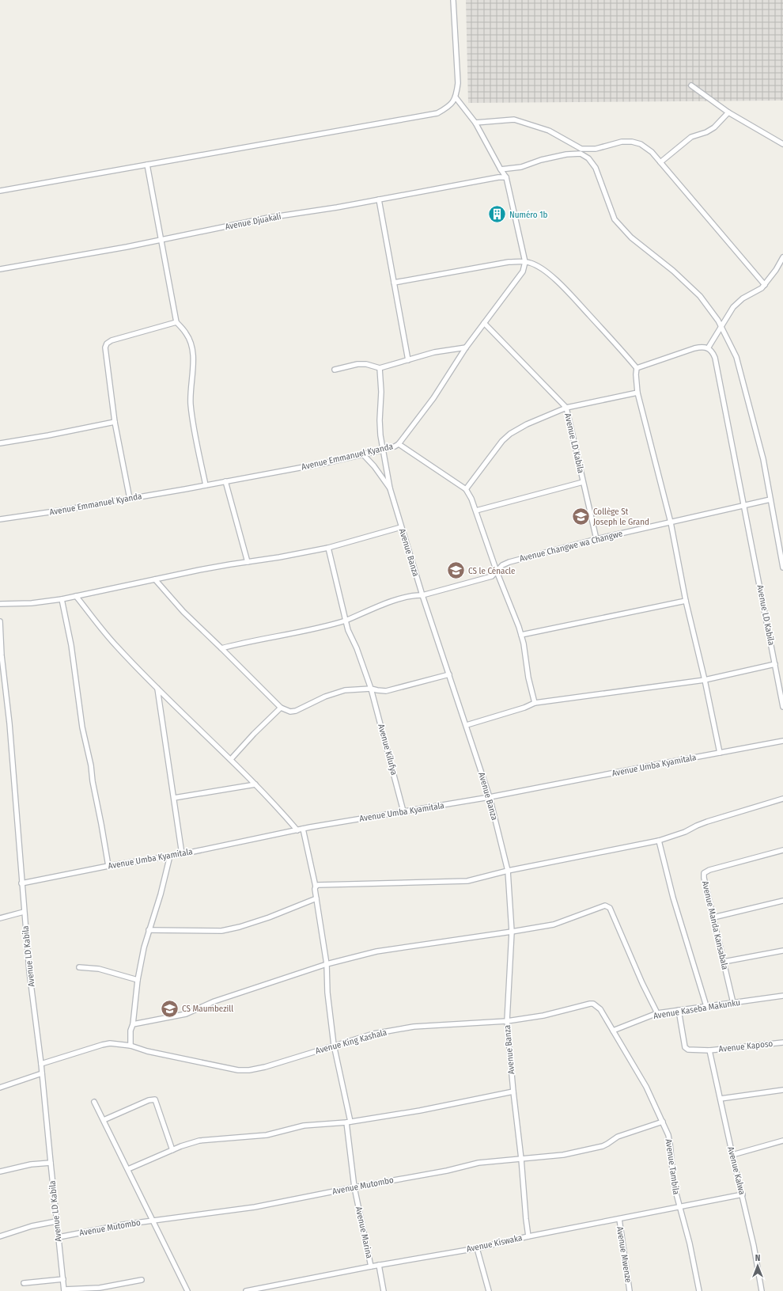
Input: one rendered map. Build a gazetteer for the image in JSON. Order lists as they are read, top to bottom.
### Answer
{
  "streets": {
    "street": [
      "Avenue Djuakali",
      "Avenue LD Kabila",
      "Avenue Emmanuel Kyanda",
      "Avenue Changwe wa Changwe",
      "Avenue Banza",
      "Avenue Kilufya",
      "Avenue Umba Kyamitala",
      "Avenue Manda Kansabala",
      "Avenue Kaseba Makunku",
      "Avenue King Kashala",
      "Avenue Kaposo",
      "Avenue Tambila",
      "Avenue Kalwa",
      "Avenue Mutombo",
      "Avenue Marina",
      "Avenue Kiswaka",
      "Avenue Mwenze"
    ]
  },
  "crossings": [
    ["Avenue LD Kabila", "Avenue Emmanuel Kyanda"],
    ["Avenue LD Kabila", "Avenue Changwe wa Changwe"],
    ["Avenue LD Kabila", "Avenue Umba Kyamitala"],
    ["Avenue LD Kabila", "Avenue King Kashala"],
    ["Avenue LD Kabila", "Avenue Mutombo"],
    ["Avenue Emmanuel Kyanda", "Avenue Banza"],
    ["Avenue Changwe wa Changwe", "Avenue Banza"],
    ["Avenue Changwe wa Changwe", "Avenue Kilufya"],
    ["Avenue Banza", "Avenue Umba Kyamitala"],
    ["Avenue Banza", "Avenue King Kashala"],
    ["Avenue Banza", "Avenue Mutombo"],
    ["Avenue Banza", "Avenue Kiswaka"],
    ["Avenue Kilufya", "Avenue Umba Kyamitala"],
    ["Avenue Umba Kyamitala", "Avenue Marina"],
    ["Avenue Manda Kansabala", "Avenue Kaseba Makunku"],
    ["Avenue Kaseba Makunku", "Avenue Kaposo"],
    ["Avenue Kaseba Makunku", "Avenue Tambila"],
    ["Avenue King Kashala", "Avenue Tambila"],
    ["Avenue King Kashala", "Avenue Marina"],
    ["Avenue Kaposo", "Avenue Kalwa"],
    ["Avenue Tambila", "Avenue Mutombo"],
    ["Avenue Tambila", "Avenue Kiswaka"],
    ["Avenue Kalwa", "Avenue Kiswaka"],
    ["Avenue Mutombo", "Avenue Marina"],
    ["Avenue Marina", "Avenue Kiswaka"],
    ["Avenue Kiswaka", "Avenue Mwenze"]
  ],
  "places": {
    "building": ["Numéro 1b"],
    "school or university": ["Collège St Joseph le Grand", "CS le Cénacle", "CS Maumbezill"]
  },
  "north": "top"
}
